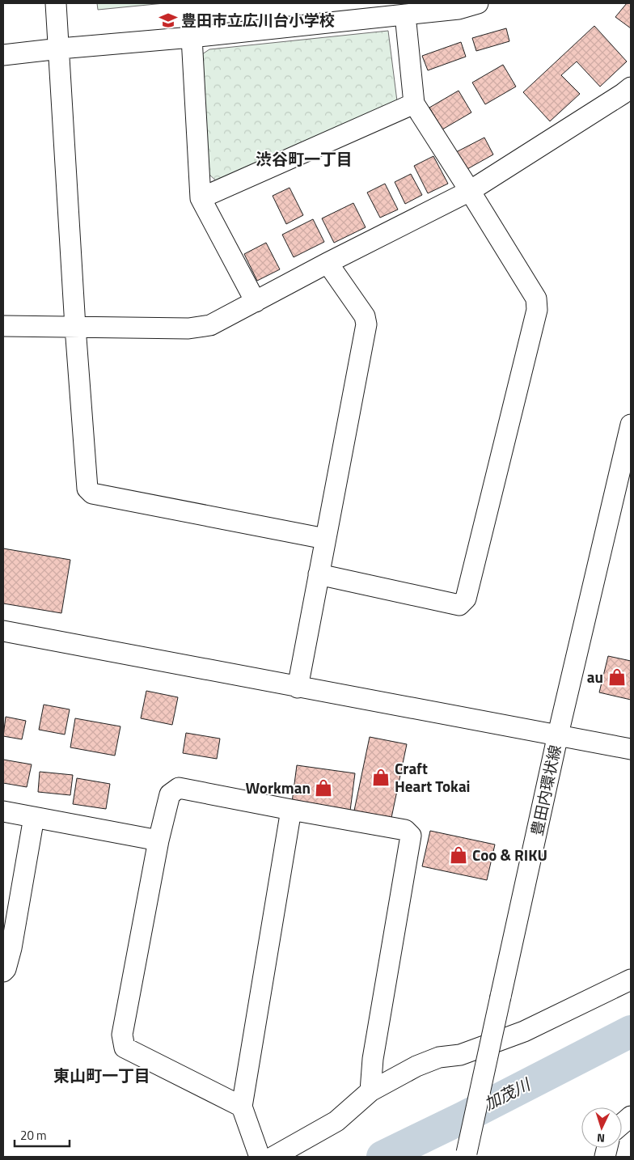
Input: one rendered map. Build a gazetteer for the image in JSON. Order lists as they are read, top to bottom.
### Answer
{
  "streets": {
    "street": ["豊田内環状線"]
  },
  "districts": ["渋谷町一丁目", "東山町一丁目"],
  "water": ["加茂川"],
  "places": {
    "school or university": ["豊田市立広川台小学校"],
    "shop": [
      "au",
      "Craft Heart Tokai",
      "Workman",
      "Coo & RIKU"
    ]
  },
  "scale_bar": "20 m",
  "north": "bottom"
}
